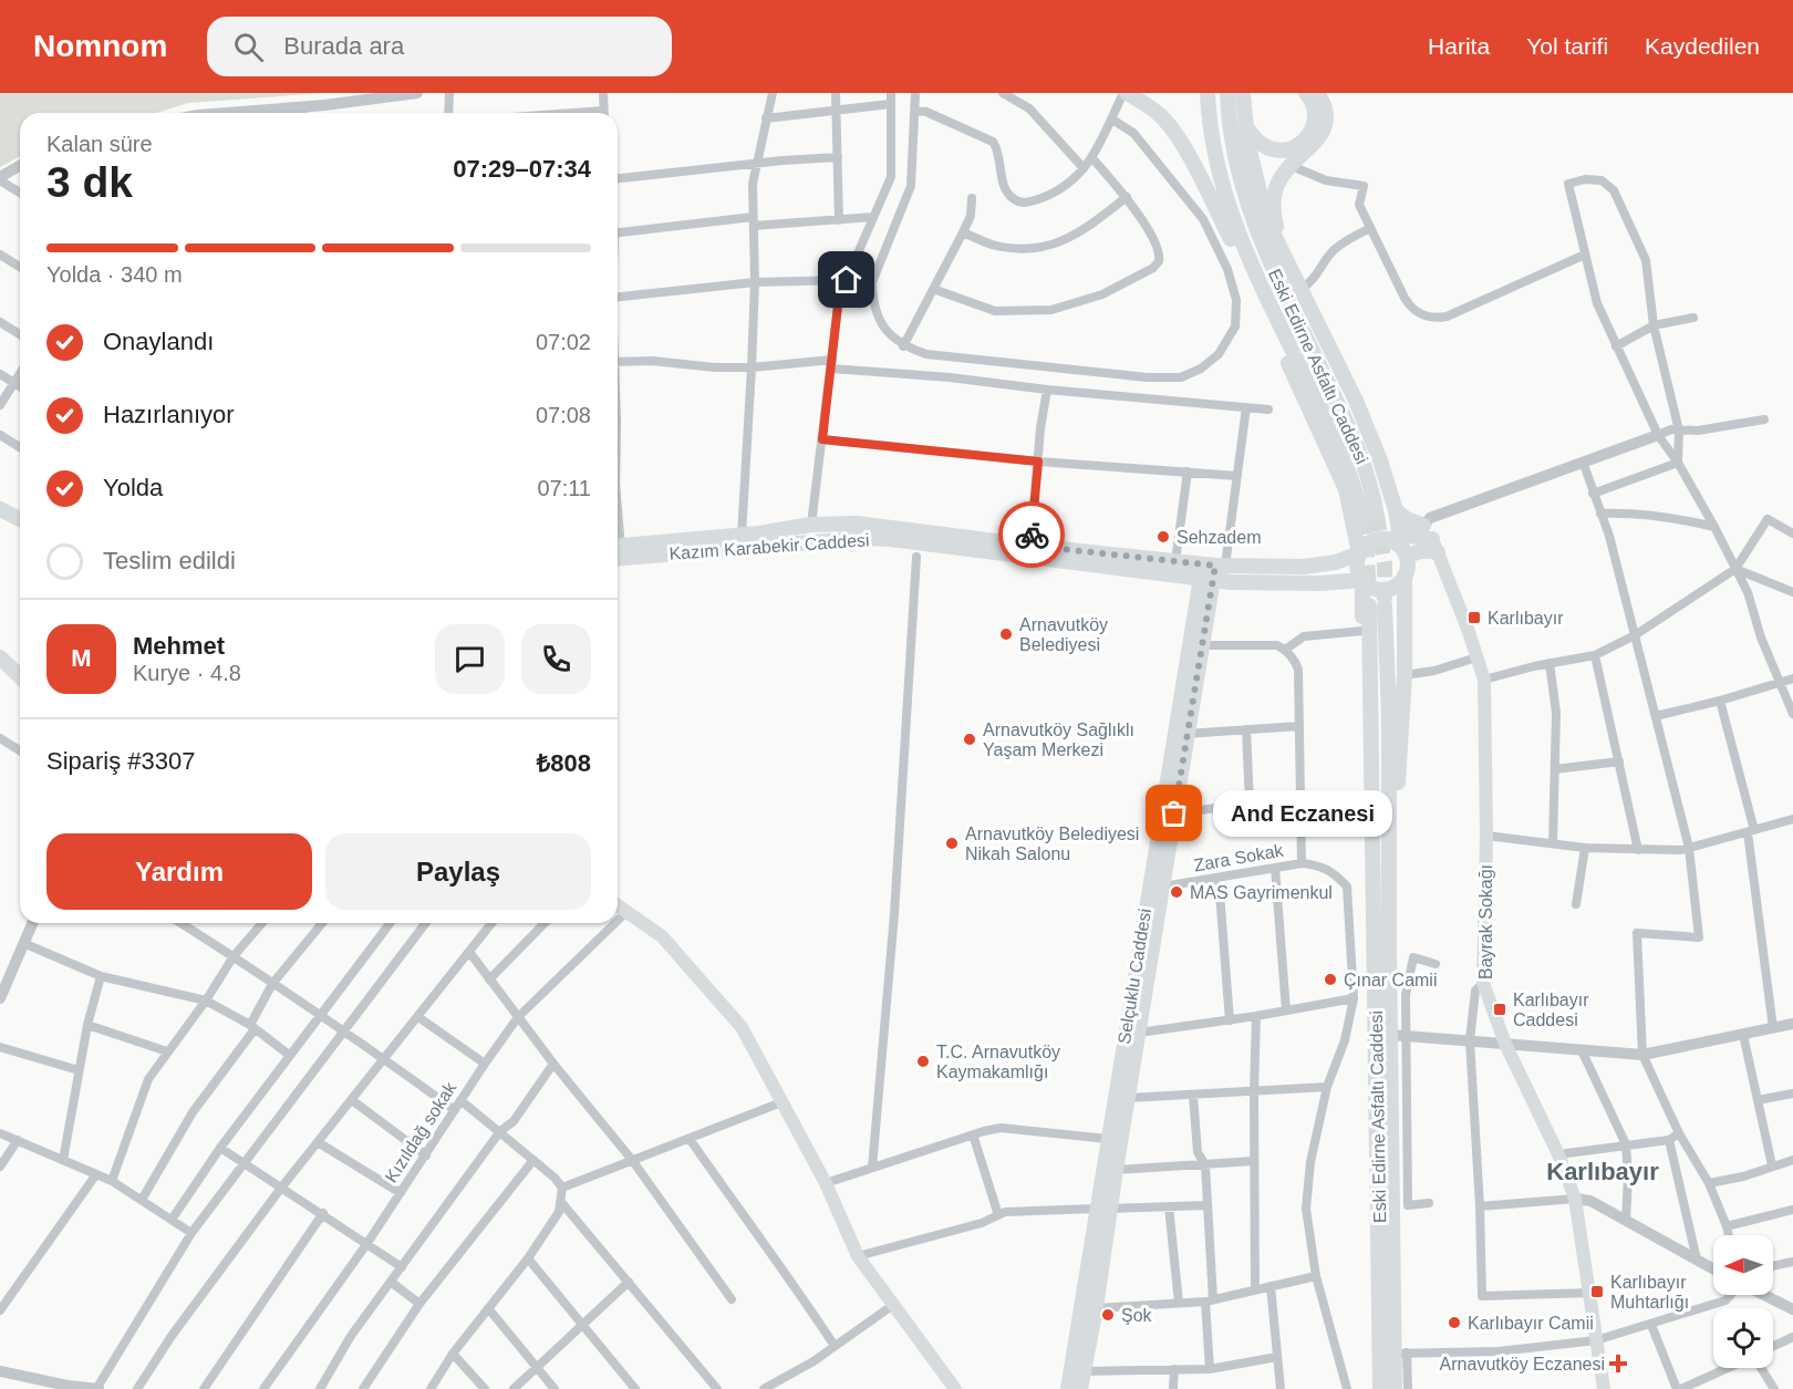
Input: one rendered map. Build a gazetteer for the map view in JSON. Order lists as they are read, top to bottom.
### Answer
{
  "streets": {
    "main road": [
      "Eski Edirne Asfaltı Caddesi",
      "Kazım Karabekir Caddesi",
      "Bayrak Sokağı",
      "Selçuklu Caddesi"
    ],
    "street": ["Zara Sokak", "Kızıldağ sokak"]
  },
  "crossings": [
    ["Kazım Karabekir Caddesi", "Selçuklu Caddesi"],
    ["Zara Sokak", "Selçuklu Caddesi"]
  ],
  "districts": ["Karlıbayır"],
  "places": {
    "other": [
      "Sehzadem",
      "Arnavutköy Belediyesi",
      "Arnavutköy Sağlıklı Yaşam Merkezi",
      "And Eczanesi",
      "Arnavutköy Belediyesi Nikah Salonu",
      "MAS Gayrimenkul",
      "Çınar Camii",
      "T.C. Arnavutköy Kaymakamlığı",
      "Şok",
      "Karlıbayır Camii"
    ],
    "transit": ["Karlıbayır", "Karlıbayır Caddesi", "Karlıbayır Muhtarlığı"],
    "health": ["Arnavutköy Eczanesi"]
  },
  "north": "left",
  "page": {
    "header": "Nomnom",
    "search": "Burada ara",
    "nav": ["Harita", "Yol tarifi", "Kaydedilen"],
    "heading": ["3 dk", "Kalan süre", "07:29–07:34"],
    "panel": [
      "Mehmet",
      "Kurye · 4.8",
      "Sipariş #3307",
      "₺808"
    ],
    "bar": "Yolda · 340 m",
    "list": [
      ["Onaylandı", "07:02"],
      ["Hazırlanıyor", "07:08"],
      ["Yolda", "07:11"],
      "Teslim edildi"
    ],
    "round": "M",
    "bubble": "And Eczanesi",
    "buttons": ["Yardım", "Paylaş"]
  }
}
